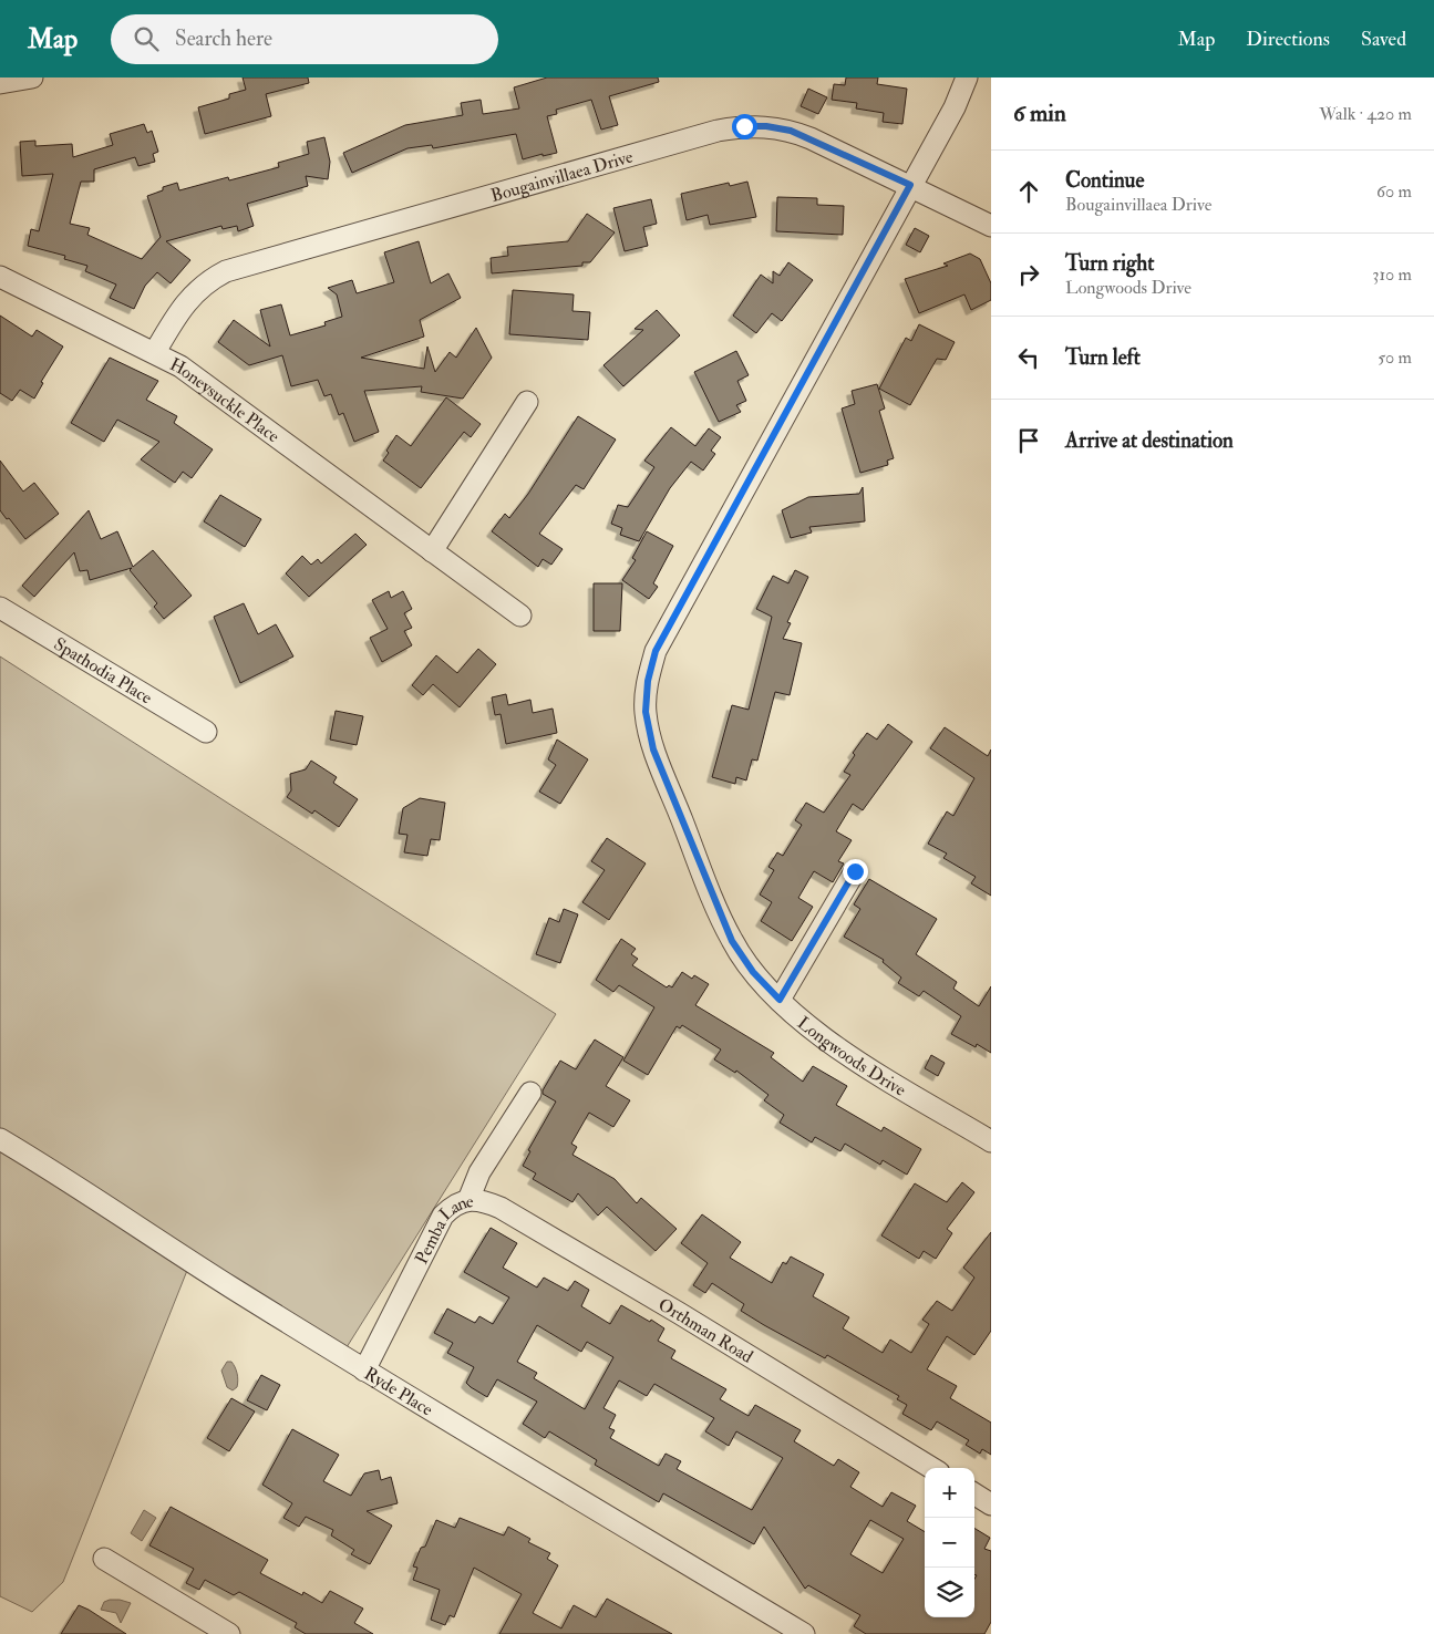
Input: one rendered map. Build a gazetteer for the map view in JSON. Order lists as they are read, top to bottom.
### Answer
{
  "streets": {
    "street": [
      "Bougainvillaea Drive",
      "Honeysuckle Place",
      "Spathodia Place",
      "Longwoods Drive",
      "Pemba Lane",
      "Orthman Road",
      "Ryde Place"
    ]
  },
  "crossings": [
    ["Bougainvillaea Drive", "Honeysuckle Place"],
    ["Bougainvillaea Drive", "Longwoods Drive"],
    ["Pemba Lane", "Orthman Road"],
    ["Pemba Lane", "Ryde Place"]
  ],
  "page": {
    "header": "Map",
    "search": "Search here",
    "nav": ["Map", "Directions", "Saved"],
    "heading": ["6 min", "Walk · 420 m"],
    "list": [
      ["Continue", "Bougainvillaea Drive", "60 m"],
      ["Turn right", "Longwoods Drive", "310 m"],
      ["Turn left", "50 m"],
      "Arrive at destination"
    ],
    "map_buttons": ["+", "−"]
  }
}
